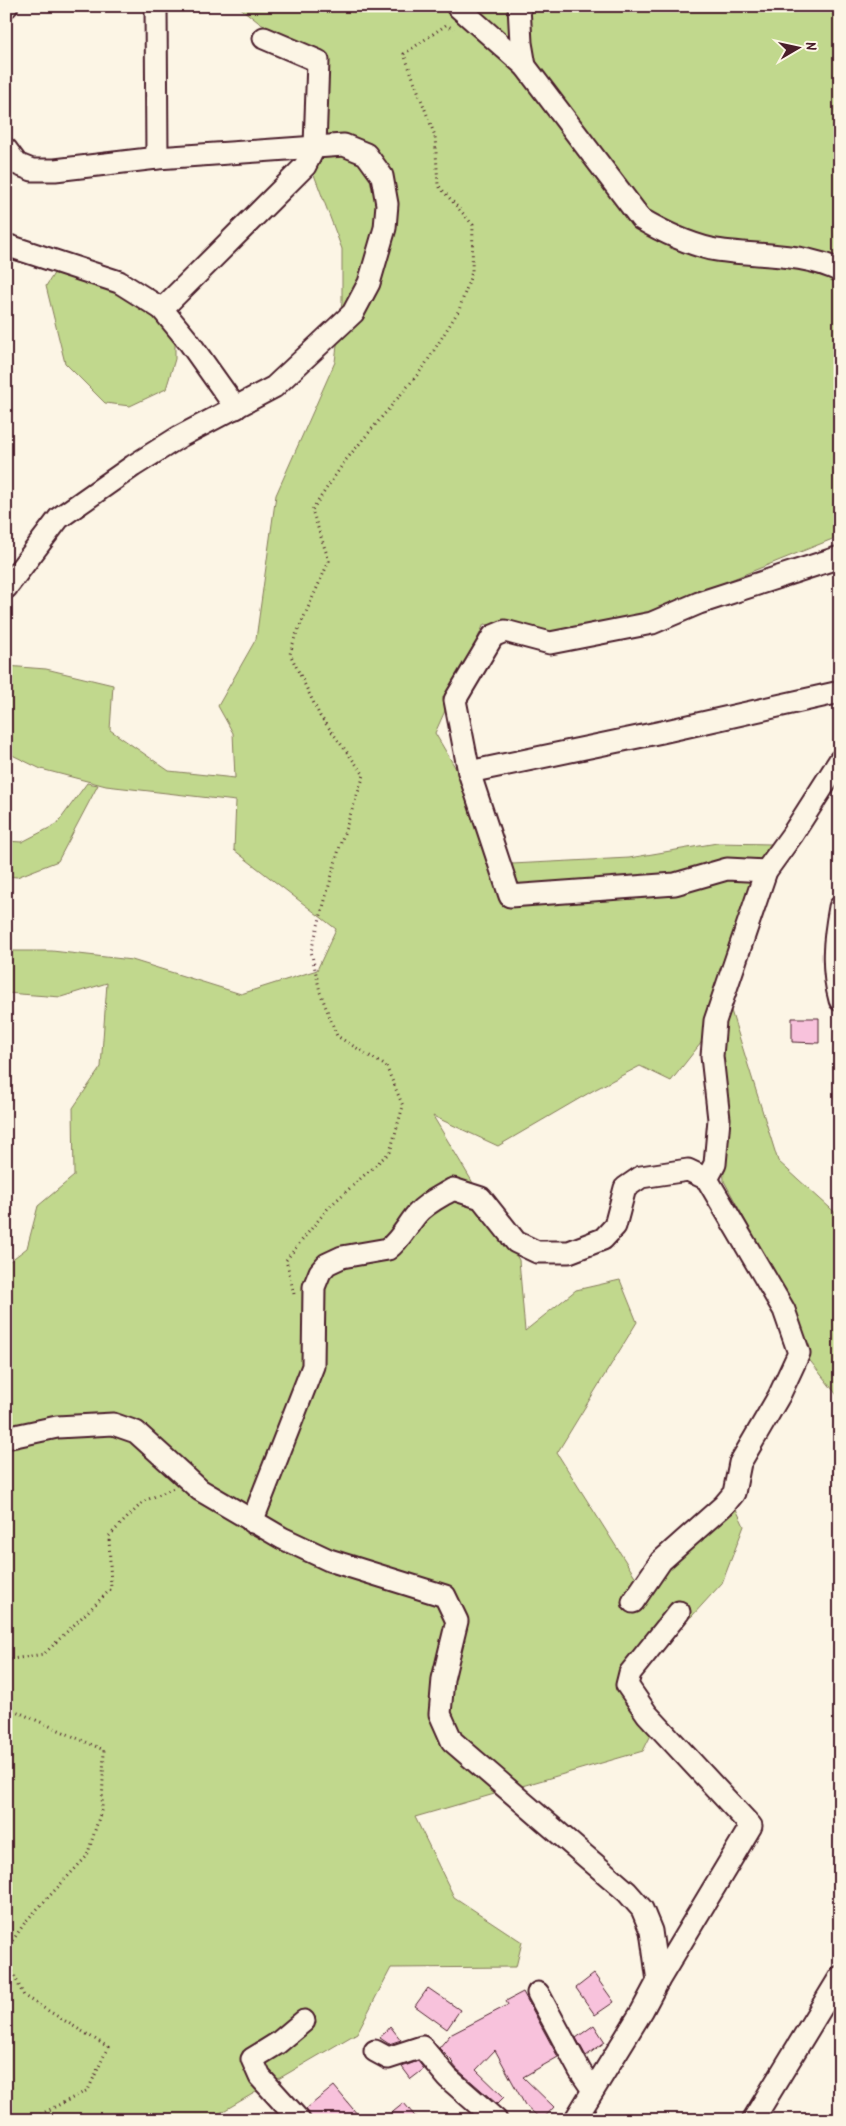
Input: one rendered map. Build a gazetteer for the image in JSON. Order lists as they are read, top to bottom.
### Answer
{
  "north": "right"
}
